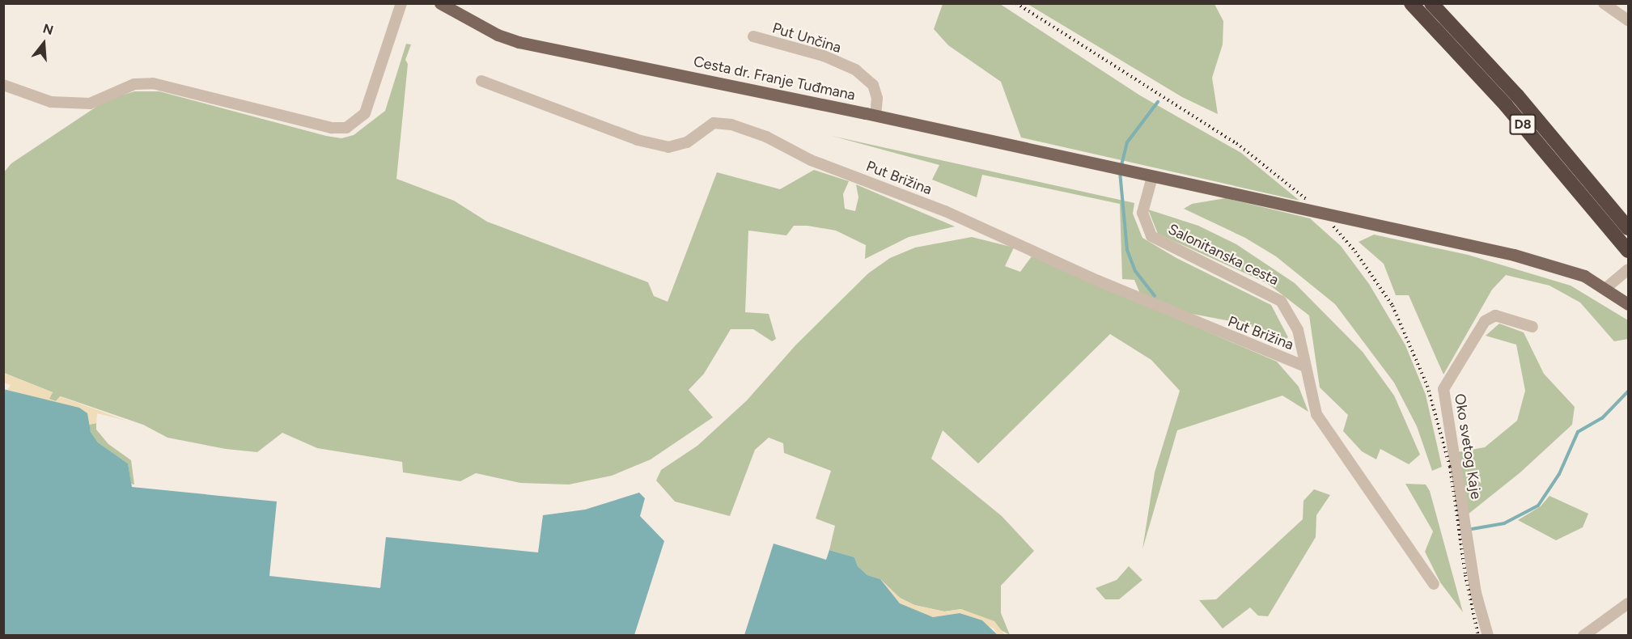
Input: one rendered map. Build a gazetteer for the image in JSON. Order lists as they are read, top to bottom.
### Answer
{
  "streets": {
    "highway": ["D8"],
    "main road": ["Cesta dr. Franje Tuđmana"],
    "street": [
      "Put Unčina",
      "Put Brižina",
      "Salonitanska cesta",
      "Oko svetog Kaje"
    ]
  },
  "crossings": [
    ["Put Unčina", "Cesta dr. Franje Tuđmana"],
    ["Cesta dr. Franje Tuđmana", "Salonitanska cesta"],
    ["Put Brižina", "Salonitanska cesta"]
  ],
  "north": "top"
}
